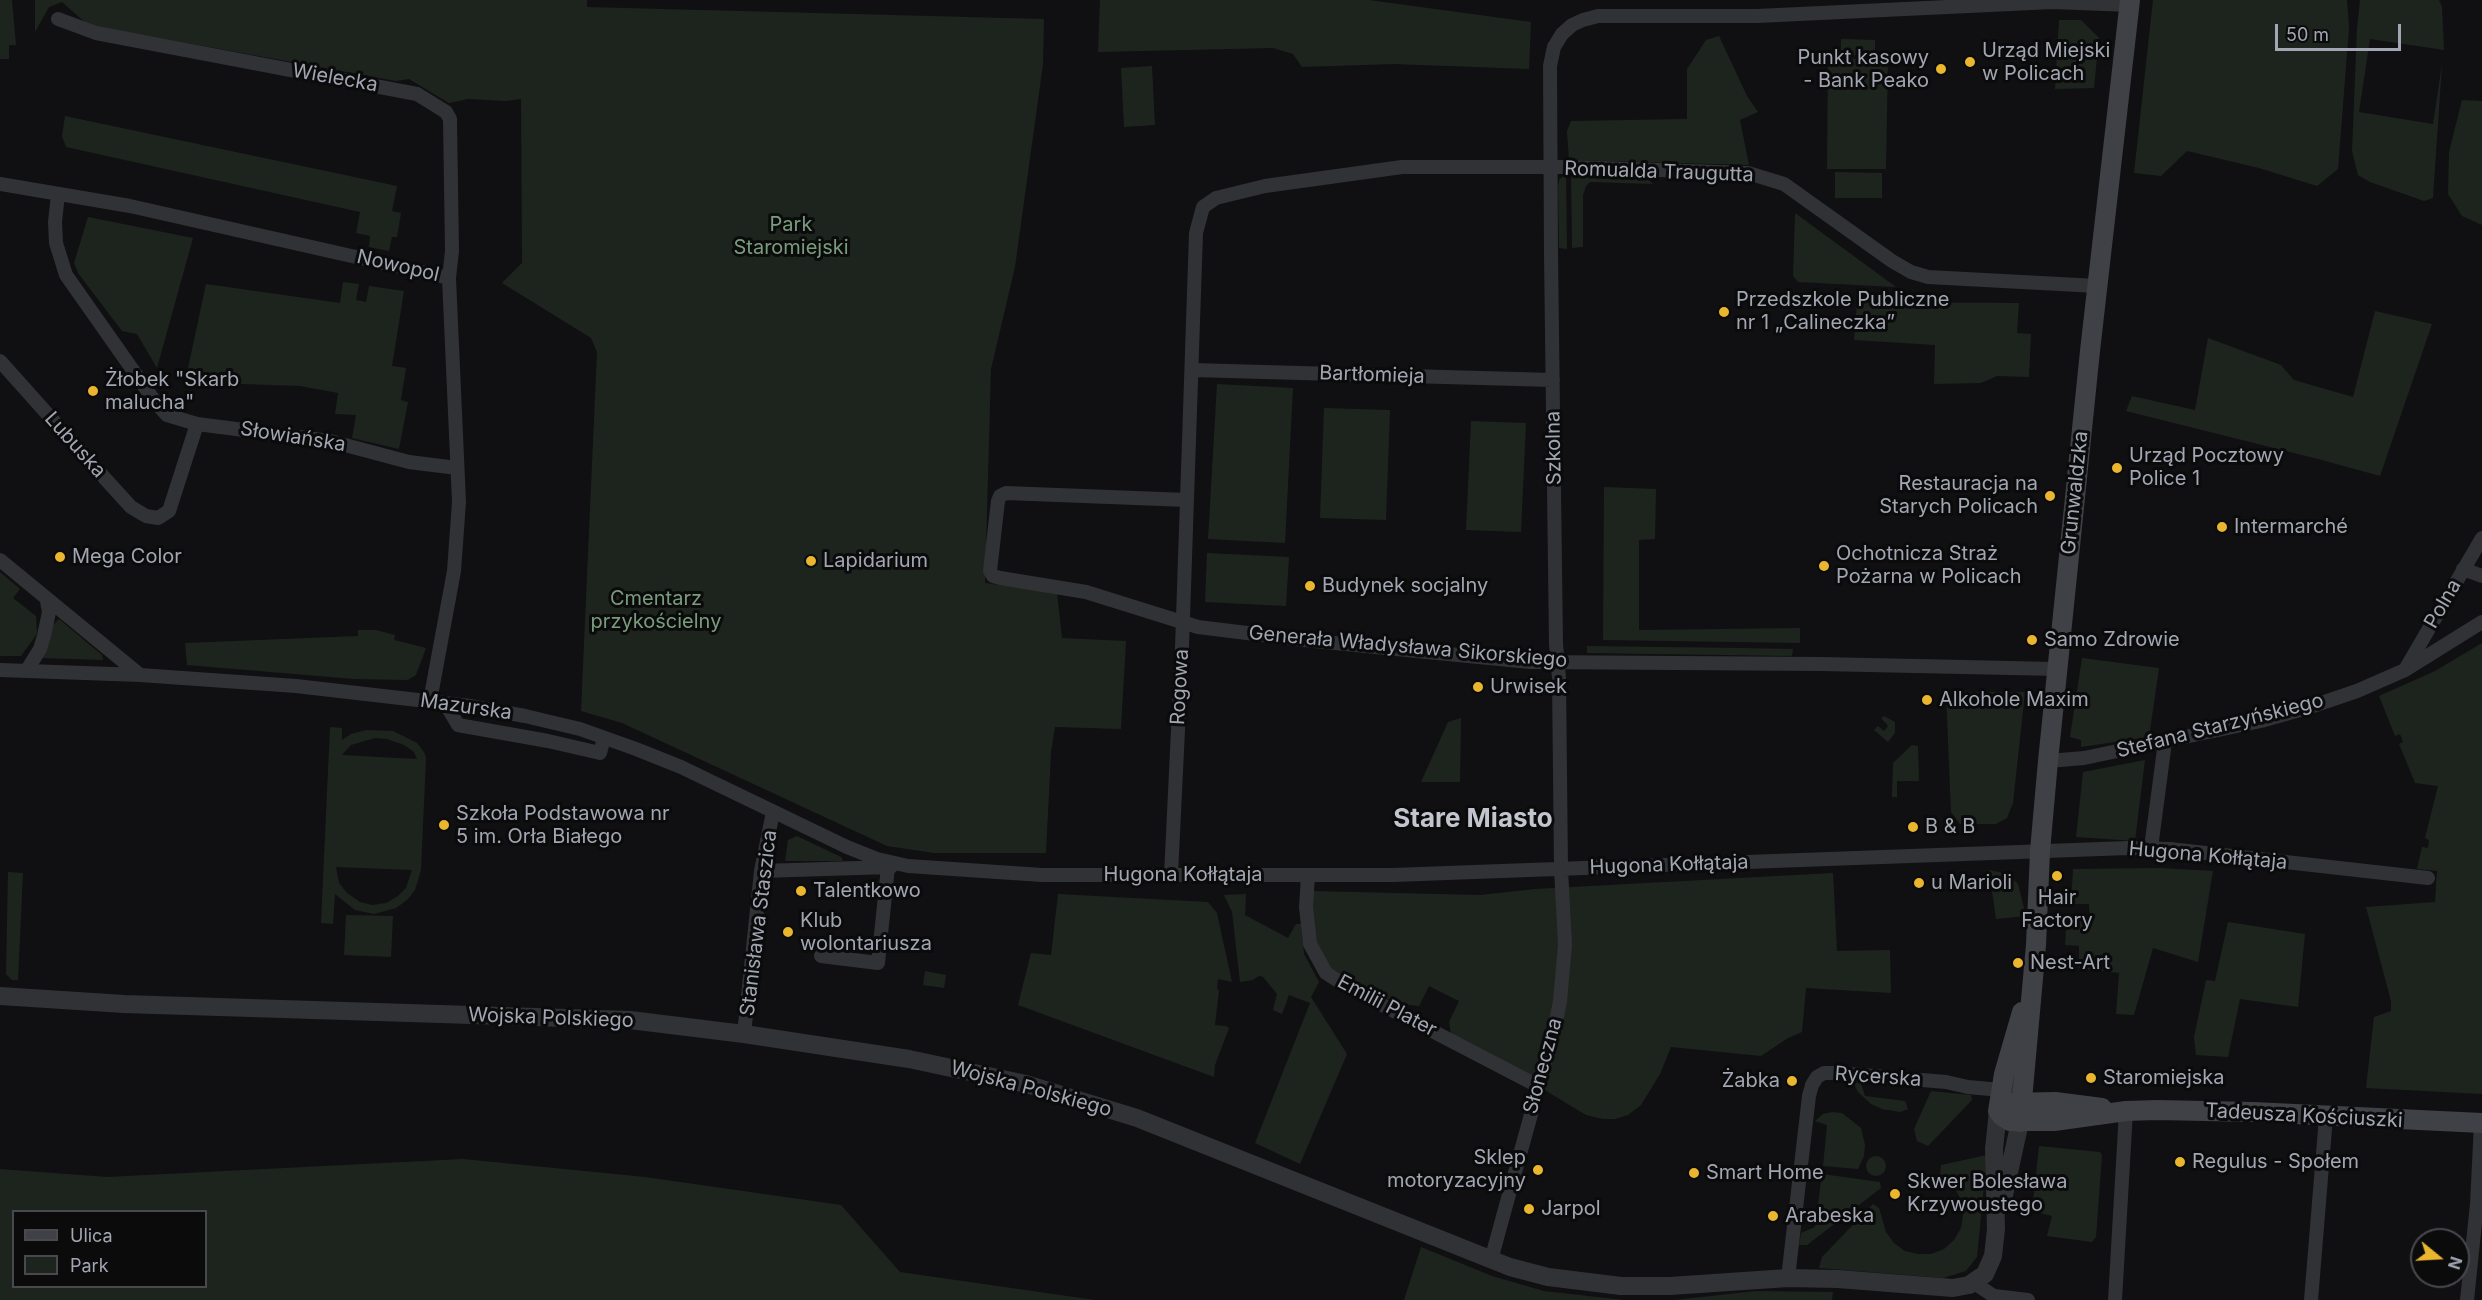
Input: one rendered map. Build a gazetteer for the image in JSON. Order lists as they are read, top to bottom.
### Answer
{
  "streets": {
    "main road": ["Grunwaldzka", "Tadeusza Kościuszki"],
    "street": [
      "Wielecka",
      "Romualda Traugutta",
      "Nowopol",
      "Bartłomieja",
      "Słowiańska",
      "Lubuska",
      "Szkolna",
      "Polna",
      "Generała Władysława Sikorskiego",
      "Rogowa",
      "Mazurska",
      "Stefana Starzyńskiego",
      "Hugona Kołłątaja",
      "Stanisława Staszica",
      "Emilii Plater",
      "Wojska Polskiego",
      "Słoneczna",
      "Rycerska"
    ]
  },
  "crossings": [
    ["Wielecka", "Nowopol"],
    ["Romualda Traugutta", "Szkolna"],
    ["Romualda Traugutta", "Grunwaldzka"],
    ["Romualda Traugutta", "Rogowa"],
    ["Nowopol", "Słowiańska"],
    ["Nowopol", "Mazurska"],
    ["Bartłomieja", "Szkolna"],
    ["Bartłomieja", "Rogowa"],
    ["Słowiańska", "Lubuska"],
    ["Szkolna", "Grunwaldzka"],
    ["Szkolna", "Generała Władysława Sikorskiego"],
    ["Szkolna", "Hugona Kołłątaja"],
    ["Szkolna", "Słoneczna"],
    ["Grunwaldzka", "Generała Władysława Sikorskiego"],
    ["Grunwaldzka", "Stefana Starzyńskiego"],
    ["Grunwaldzka", "Hugona Kołłątaja"],
    ["Grunwaldzka", "Wojska Polskiego"],
    ["Grunwaldzka", "Rycerska"],
    ["Grunwaldzka", "Tadeusza Kościuszki"],
    ["Polna", "Stefana Starzyńskiego"],
    ["Generała Władysława Sikorskiego", "Rogowa"],
    ["Rogowa", "Hugona Kołłątaja"],
    ["Mazurska", "Hugona Kołłątaja"],
    ["Mazurska", "Stanisława Staszica"],
    ["Hugona Kołłątaja", "Stanisława Staszica"],
    ["Hugona Kołłątaja", "Emilii Plater"],
    ["Hugona Kołłątaja", "Słoneczna"],
    ["Stanisława Staszica", "Wojska Polskiego"],
    ["Emilii Plater", "Słoneczna"],
    ["Wojska Polskiego", "Słoneczna"],
    ["Wojska Polskiego", "Rycerska"]
  ],
  "districts": ["Stare Miasto"],
  "parks": ["Park Staromiejski", "Cmentarz przykościelny"],
  "places": [
    "Urząd Miejski w Policach",
    "Punkt kasowy - Bank Peako",
    "Przedszkole Publiczne nr 1 „Calineczka”",
    "Żłobek \"Skarb malucha\"",
    "Urząd Pocztowy Police 1",
    "Restauracja na Starych Policach",
    "Intermarché",
    "Mega Color",
    "Lapidarium",
    "Ochotnicza Straż Pożarna w Policach",
    "Budynek socjalny",
    "Samo Zdrowie",
    "Urwisek",
    "Alkohole Maxim",
    "Szkoła Podstawowa nr 5 im. Orła Białego",
    "B & B",
    "Hair Factory",
    "u Marioli",
    "Talentkowo",
    "Klub wolontariusza",
    "Nest-Art",
    "Staromiejska",
    "Żabka",
    "Regulus - Społem",
    "Sklep motoryzacyjny",
    "Smart Home",
    "Skwer Bolesława Krzywoustego",
    "Jarpol",
    "Arabeska"
  ],
  "legend": ["Ulica", "Park"],
  "scale_bar": "50 m",
  "north": "right"
}
